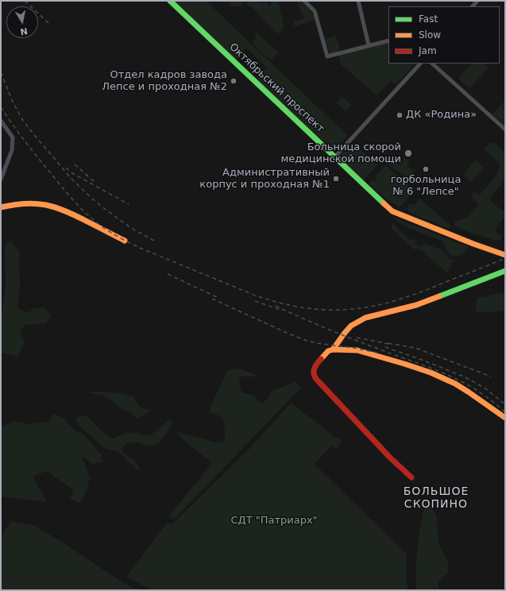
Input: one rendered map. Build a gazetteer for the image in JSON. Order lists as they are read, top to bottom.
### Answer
{
  "streets": {
    "street": ["Октябрьский проспект"]
  },
  "districts": ["БОЛЬШОЕ СКОПИНО"],
  "parks": ["СДТ \"Патриарх\""],
  "places": [
    "Отдел кадров завода Лепсе и проходная №2",
    "ДК «Родина»",
    "Больница скорой медицинской помощи",
    "горбольница № 6 \"Лепсе\"",
    "Административный корпус и проходная №1"
  ],
  "legend": ["Fast", "Slow", "Jam"],
  "north": "bottom"
}
